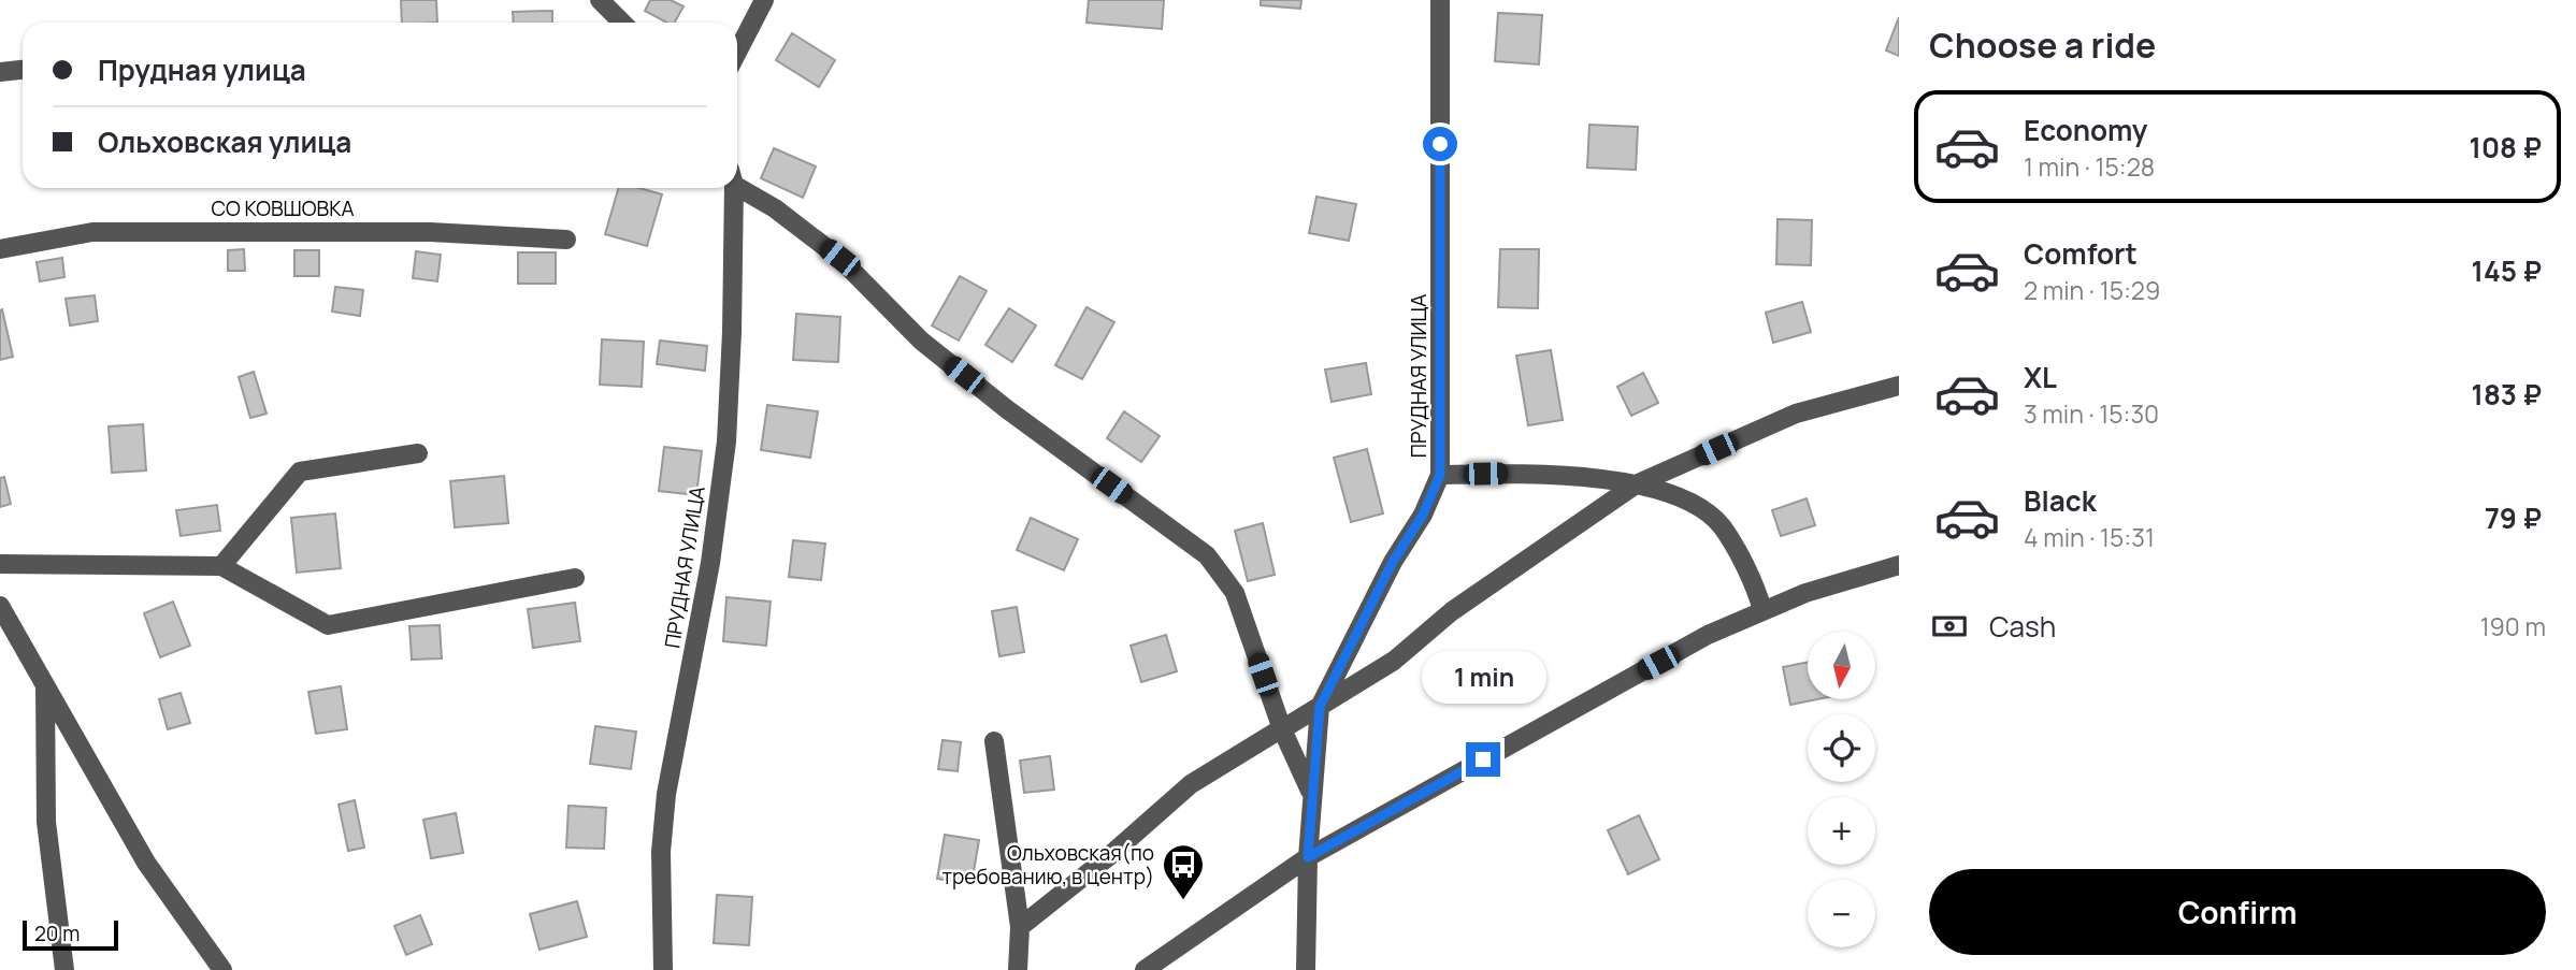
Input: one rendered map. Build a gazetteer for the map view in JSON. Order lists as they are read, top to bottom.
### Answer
{
  "streets": {
    "street": ["СО КОВШОВКА", "ПРУДНАЯ УЛИЦА"]
  },
  "places": {
    "bus stop": ["Ольховская(по требованию, в центр)"]
  },
  "scale_bar": "20 m",
  "north": "bottom",
  "page": {
    "heading": "Choose a ride",
    "banner": ["Прудная улица", "Ольховская улица"],
    "list": [
      {
        "name": "Economy",
        "note": "1 min · 15:28",
        "value": "108 ₽"
      },
      {
        "name": "Comfort",
        "note": "2 min · 15:29",
        "value": "145 ₽"
      },
      {
        "name": "XL",
        "note": "3 min · 15:30",
        "value": "183 ₽"
      },
      {
        "name": "Black",
        "note": "4 min · 15:31",
        "value": "79 ₽"
      }
    ],
    "pay": ["Cash", "190 m"],
    "map_buttons": ["+", "−"],
    "bubble": "1 min",
    "buttons": "Confirm",
    "scale": "20 m"
  }
}
